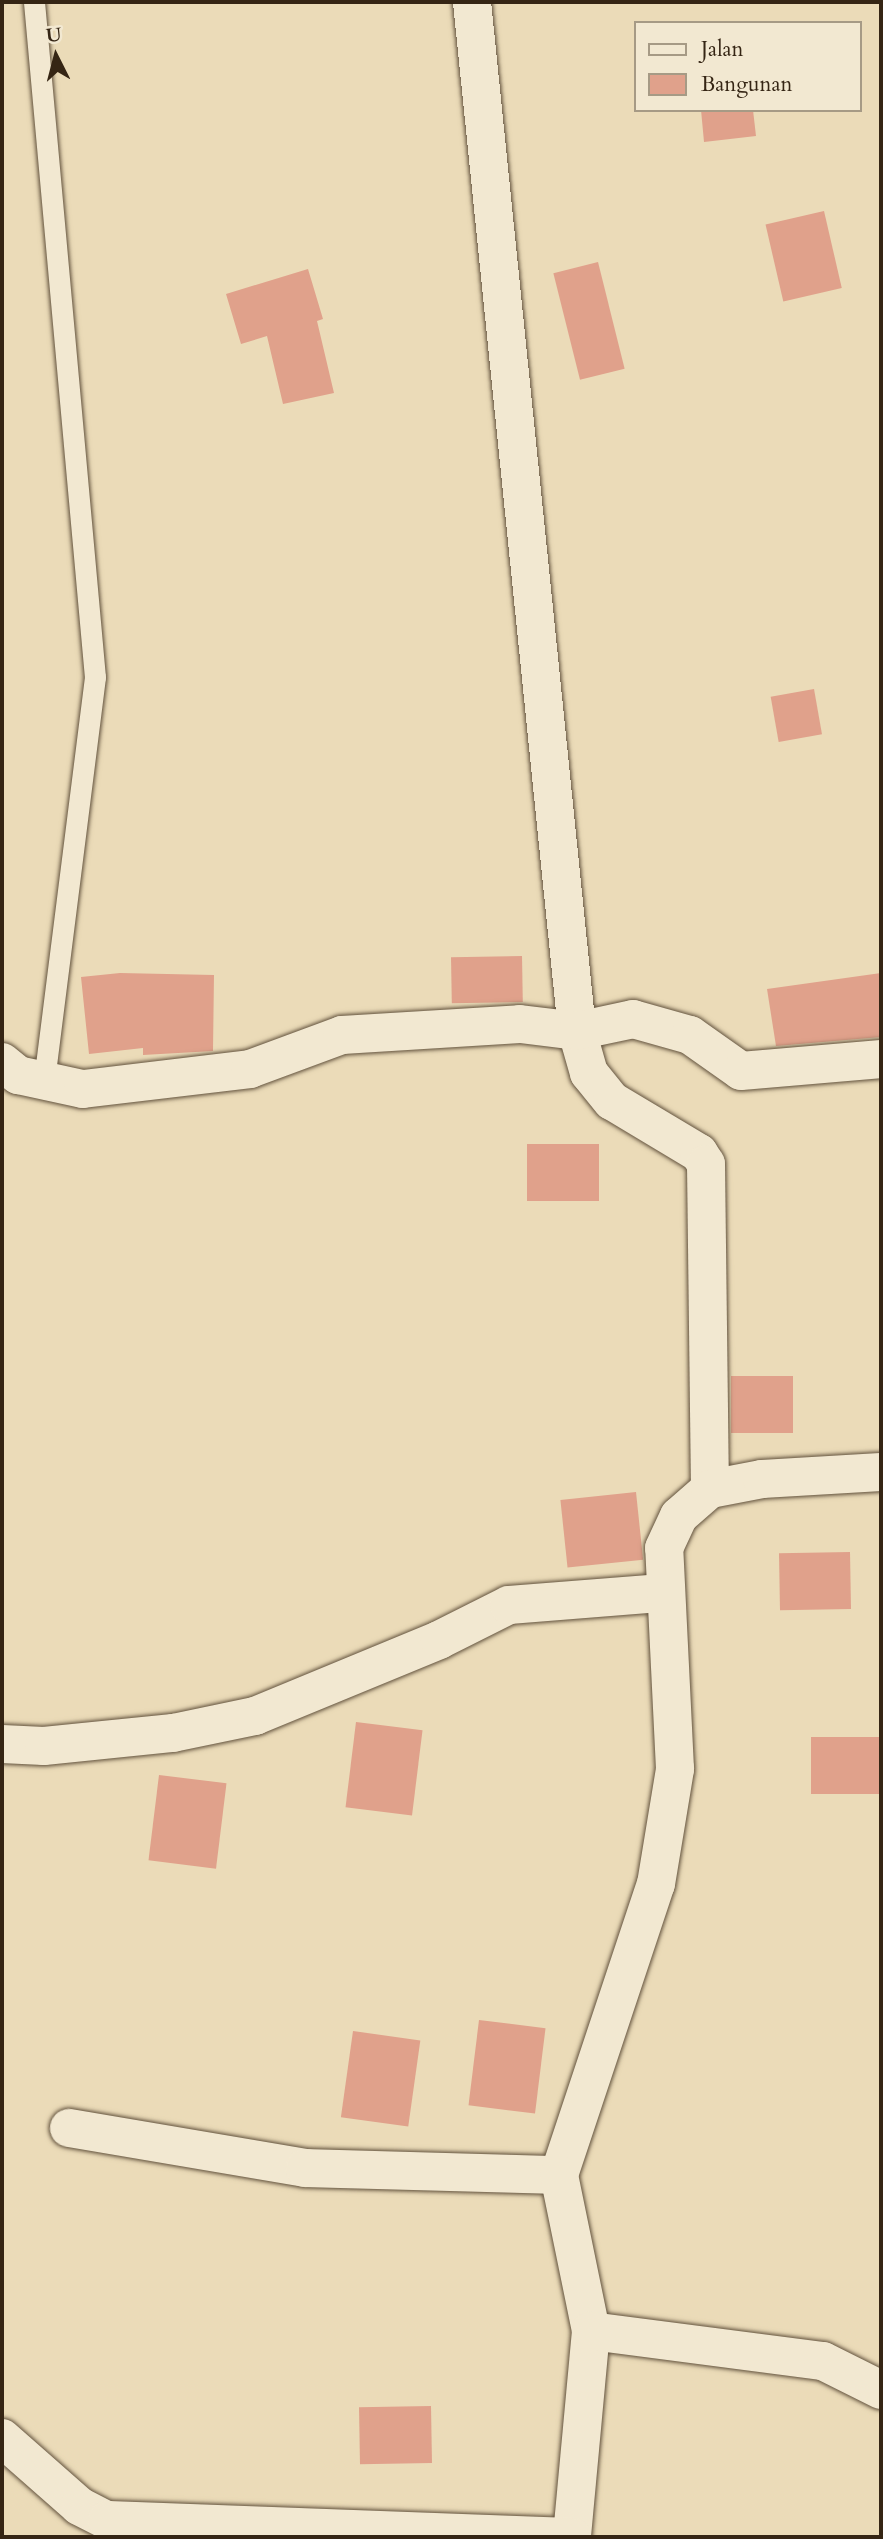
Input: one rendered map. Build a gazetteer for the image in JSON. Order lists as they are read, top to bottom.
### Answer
{
  "legend": ["Jalan", "Bangunan"],
  "north": "top"
}
